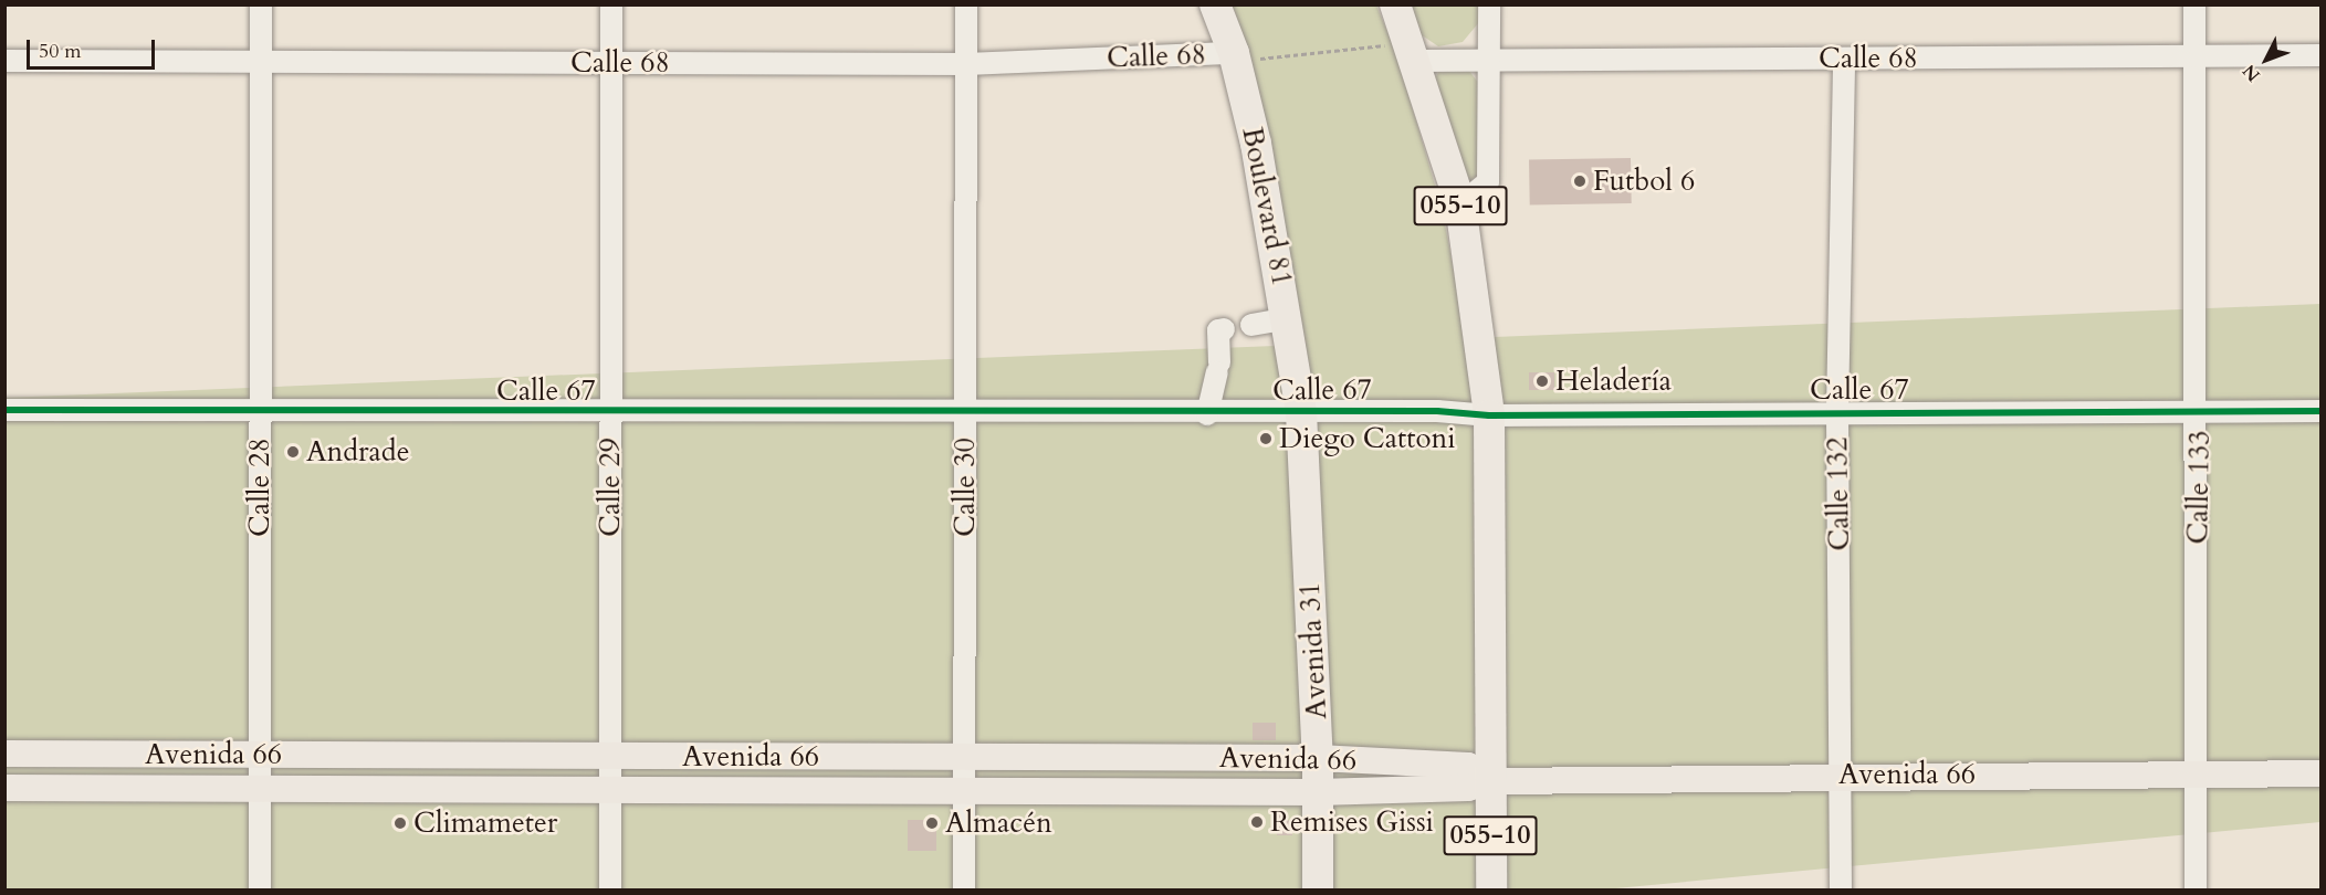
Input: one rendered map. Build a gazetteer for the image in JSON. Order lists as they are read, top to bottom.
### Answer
{
  "streets": {
    "highway": ["055-10", "Boulevard 81", "Avenida 31"],
    "main road": ["Avenida 66"],
    "street": [
      "Calle 68",
      "Calle 67",
      "Calle 28",
      "Calle 29",
      "Calle 30",
      "Calle 133",
      "Calle 132"
    ]
  },
  "crossings": [
    ["Calle 68", "055-10"],
    ["Calle 68", "Boulevard 81"],
    ["Calle 68", "Calle 28"],
    ["Calle 68", "Calle 29"],
    ["Calle 68", "Calle 30"],
    ["Calle 68", "Calle 133"],
    ["Calle 68", "Calle 132"],
    ["055-10", "Calle 67"],
    ["055-10", "Avenida 66"],
    ["Boulevard 81", "Calle 67"],
    ["Boulevard 81", "Avenida 31"],
    ["Calle 67", "Calle 28"],
    ["Calle 67", "Calle 29"],
    ["Calle 67", "Calle 30"],
    ["Calle 67", "Calle 133"],
    ["Calle 67", "Calle 132"],
    ["Calle 67", "Avenida 31"],
    ["Calle 28", "Avenida 66"],
    ["Calle 29", "Avenida 66"],
    ["Calle 30", "Avenida 66"],
    ["Calle 133", "Avenida 66"],
    ["Calle 132", "Avenida 66"],
    ["Avenida 31", "Avenida 66"]
  ],
  "places": [
    "Futbol 6",
    "Heladería",
    "Diego Cattoni",
    "Andrade",
    "Remises Gissi",
    "Climameter",
    "Almacén"
  ],
  "scale_bar": "50 m",
  "north": "bottom left"
}
